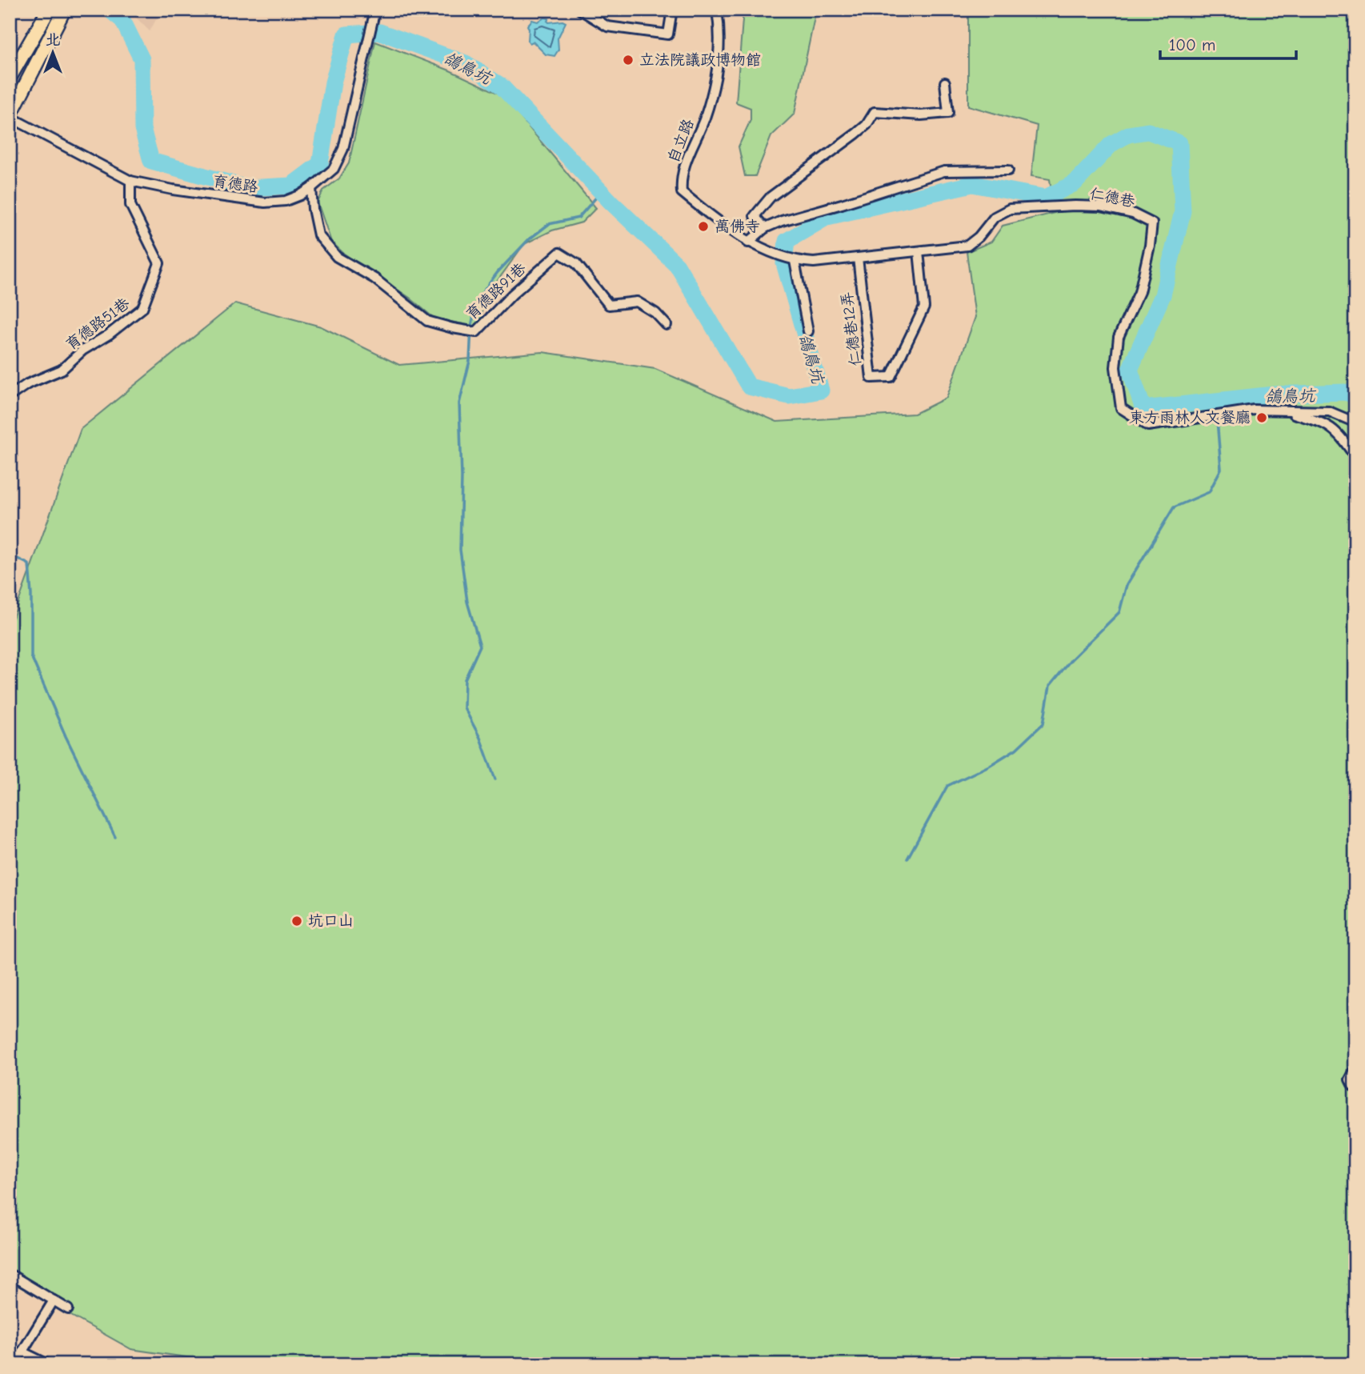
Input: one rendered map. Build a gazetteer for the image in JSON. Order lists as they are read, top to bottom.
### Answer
{
  "streets": {
    "street": [
      "自立路",
      "育德路",
      "仁德巷",
      "育德路91巷",
      "育德路51巷",
      "仁德巷12弄"
    ]
  },
  "crossings": [
    ["自立路", "仁德巷"],
    ["育德路", "育德路91巷"],
    ["育德路", "育德路51巷"],
    ["仁德巷", "仁德巷12弄"]
  ],
  "water": ["鴿鳥坑"],
  "places": [
    "立法院議政博物館",
    "萬佛寺",
    "東方雨林人文餐廳",
    "坑口山"
  ],
  "scale_bar": "100 m",
  "north": "top"
}
